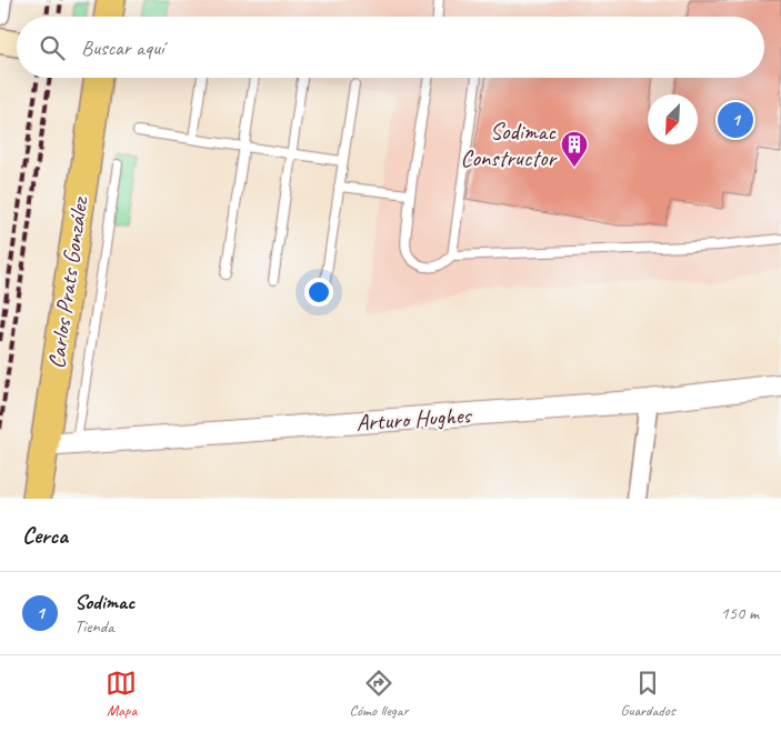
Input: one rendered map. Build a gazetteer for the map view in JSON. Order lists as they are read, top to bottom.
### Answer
{
  "streets": {
    "main road": ["Carlos Prats González"],
    "street": ["Arturo Hughes"]
  },
  "crossings": [
    ["Carlos Prats González", "Arturo Hughes"]
  ],
  "places": {
    "building": ["Sodimac Constructor"]
  },
  "north": "bottom left",
  "page": {
    "search": "Buscar aquí",
    "pins": "1",
    "heading": "Cerca",
    "list": [
      {
        "mark": "1",
        "name": "Sodimac",
        "note": "Tienda",
        "value": "150 m"
      }
    ],
    "nav": ["Mapa", "Cómo llegar", "Guardados"]
  }
}
